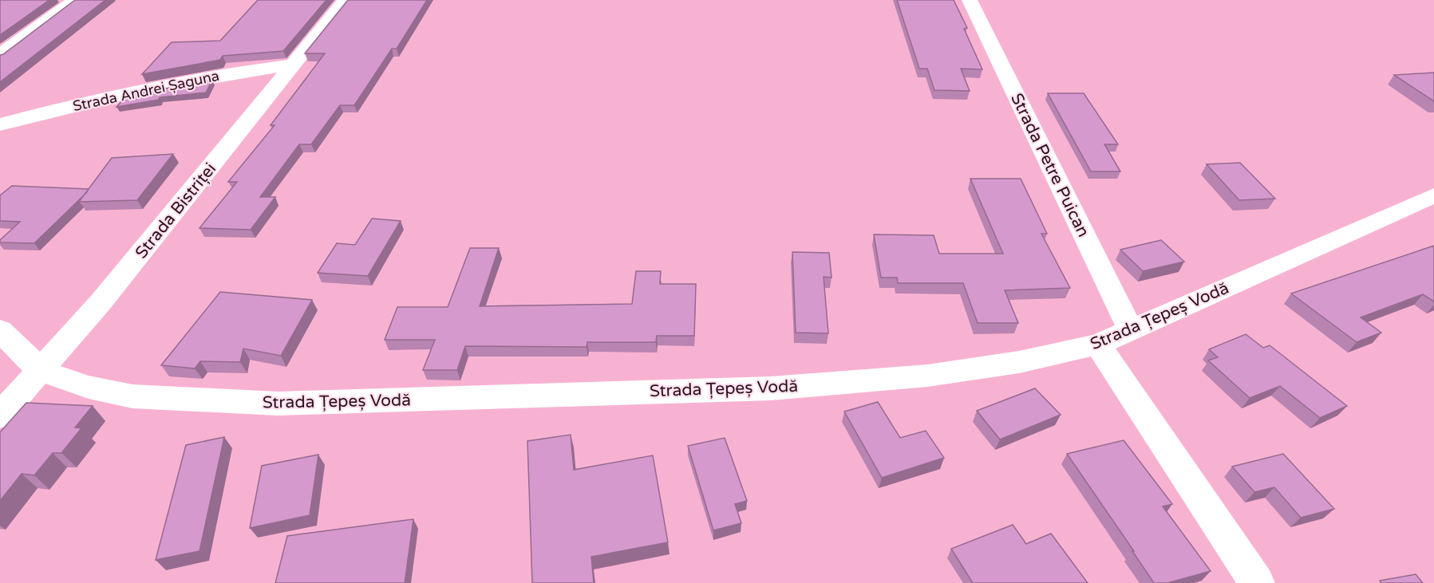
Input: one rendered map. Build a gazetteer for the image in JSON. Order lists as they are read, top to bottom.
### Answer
{
  "streets": {
    "street": [
      "Strada Andrei Șaguna",
      "Strada Petre Puican",
      "Strada Bistriței",
      "Strada Țepeș Vodă"
    ]
  },
  "crossings": [
    ["Strada Andrei Șaguna", "Strada Bistriței"],
    ["Strada Petre Puican", "Strada Țepeș Vodă"],
    ["Strada Bistriței", "Strada Țepeș Vodă"]
  ]
}
